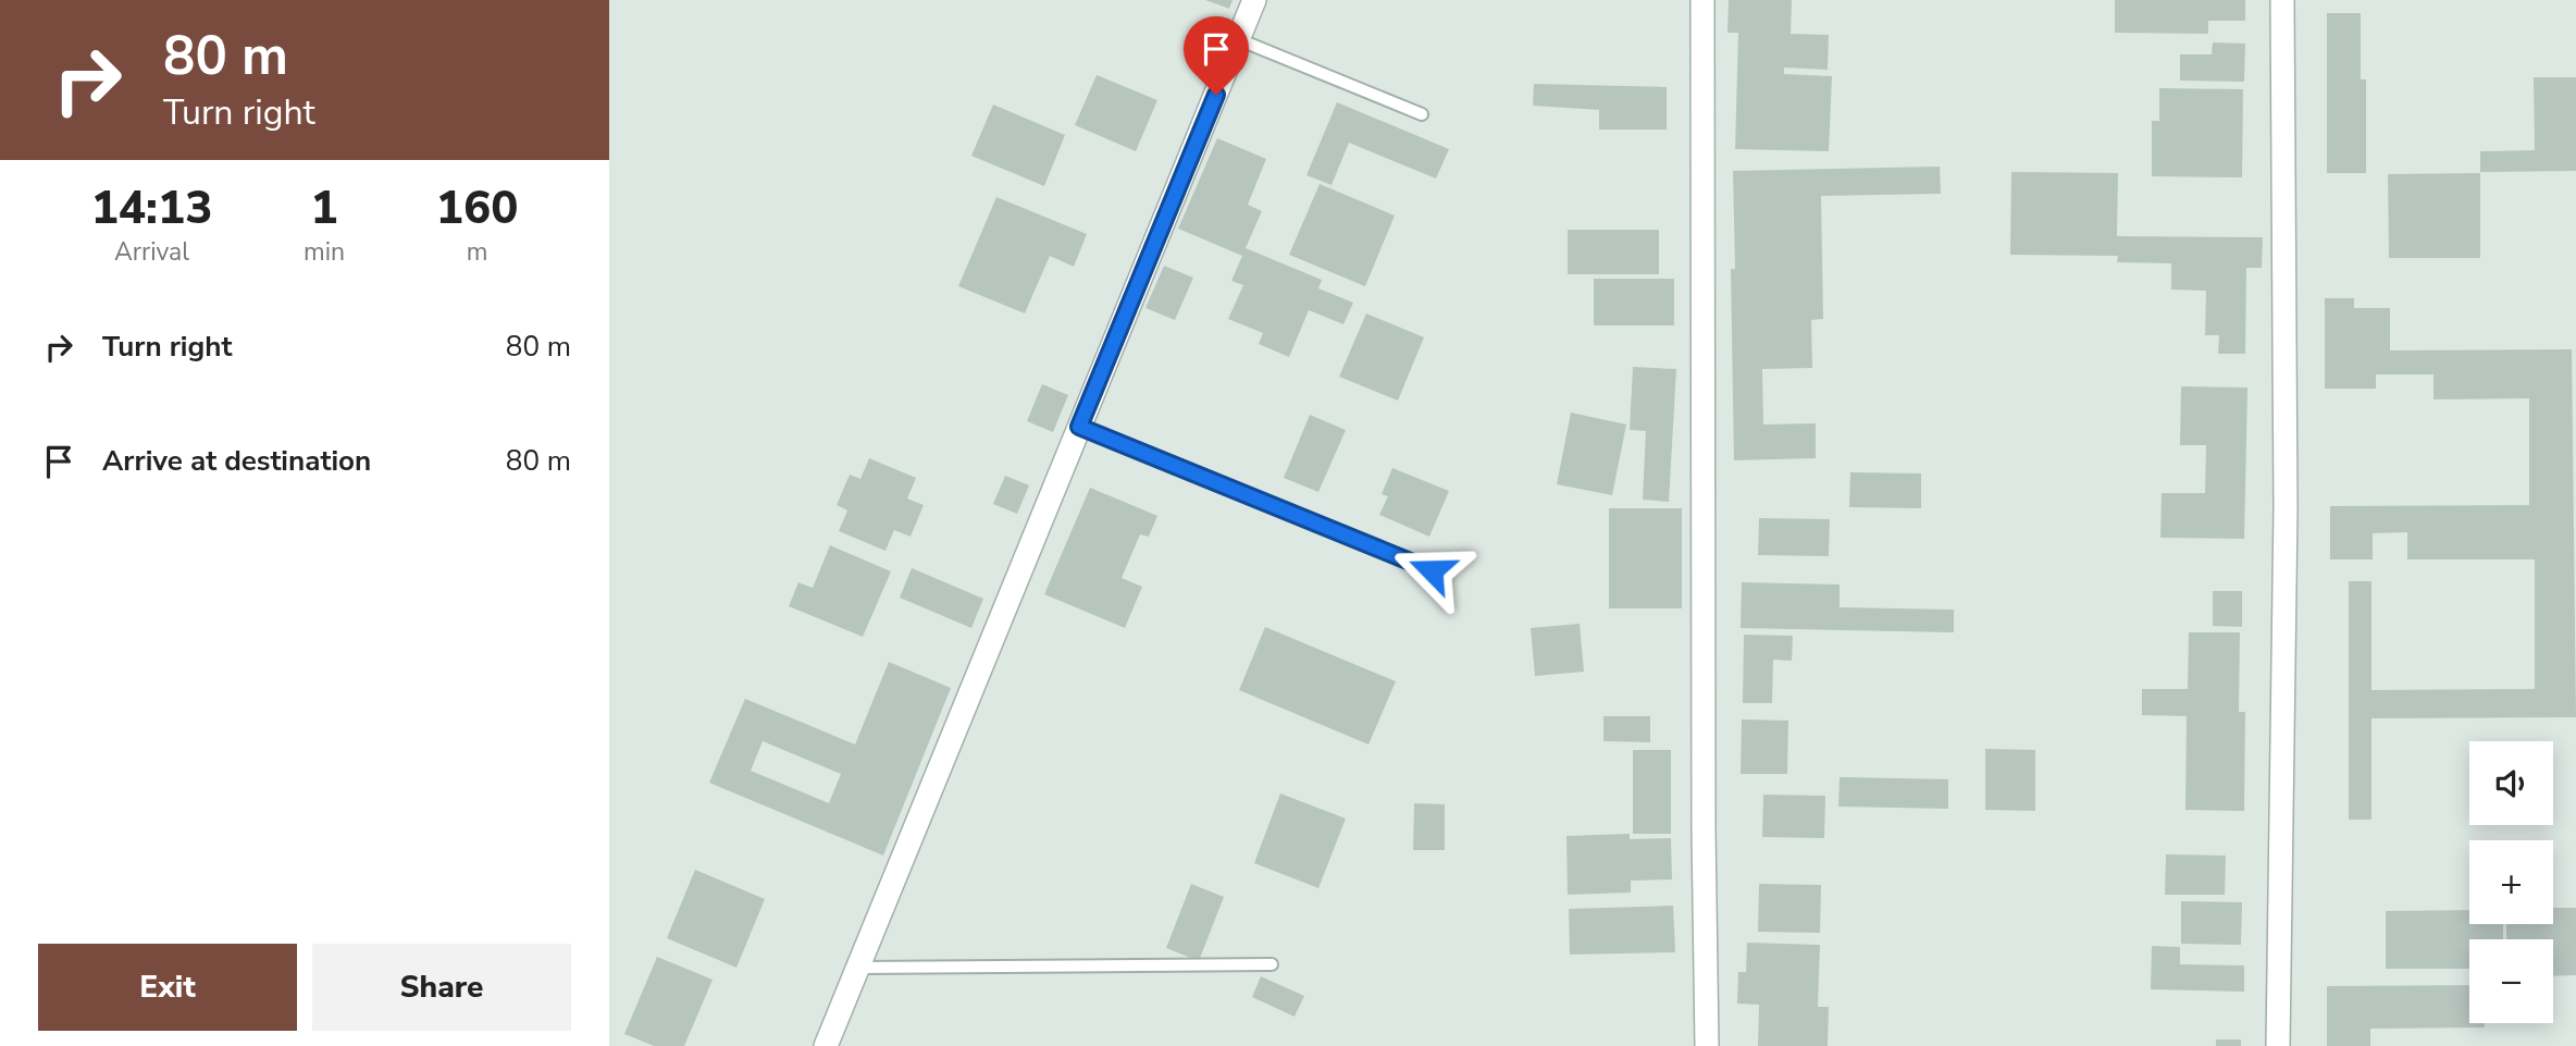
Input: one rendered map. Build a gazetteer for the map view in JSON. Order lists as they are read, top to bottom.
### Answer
{
  "page": {
    "turn": ["80 m", "Turn right"],
    "eta": [
      "14:13",
      "Arrival",
      "1",
      "min",
      "160",
      "m"
    ],
    "list": [
      {
        "name": "Turn right",
        "value": "80 m"
      },
      {
        "name": "Arrive at destination",
        "value": "80 m"
      }
    ],
    "map_buttons": ["+", "−"],
    "buttons": ["Exit", "Share"]
  }
}
